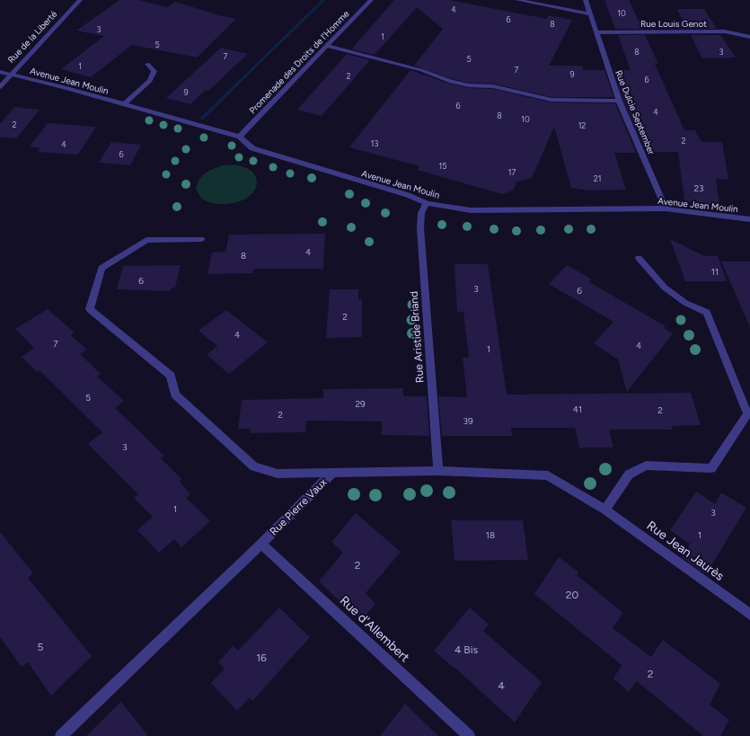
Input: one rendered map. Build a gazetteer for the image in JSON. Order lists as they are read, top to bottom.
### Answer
{
  "streets": {
    "street": [
      "Rue Louis Genot",
      "Rue de la Liberté",
      "Promenade des Droits de l'Homme",
      "Avenue Jean Moulin",
      "Rue Dulcie September",
      "Rue Aristide Briand",
      "Rue Pierre Vaux",
      "Rue Jean Jaurès",
      "Rue d'Allembert"
    ]
  },
  "crossings": [
    ["Rue Louis Genot", "Rue Dulcie September"],
    ["Rue de la Liberté", "Avenue Jean Moulin"],
    ["Promenade des Droits de l'Homme", "Avenue Jean Moulin"],
    ["Avenue Jean Moulin", "Rue Dulcie September"],
    ["Avenue Jean Moulin", "Rue Aristide Briand"],
    ["Rue Aristide Briand", "Rue Pierre Vaux"],
    ["Rue Pierre Vaux", "Rue Jean Jaurès"],
    ["Rue Pierre Vaux", "Rue d'Allembert"]
  ],
  "house_numbers": [
    "4",
    "10",
    "6",
    "8",
    "3",
    "1",
    "5",
    "8",
    "3",
    "7",
    "5",
    "1",
    "7",
    "9",
    "2",
    "6",
    "9",
    "6",
    "4",
    "8",
    "10",
    "2",
    "12",
    "2",
    "13",
    "4",
    "6",
    "15",
    "17",
    "21",
    "23",
    "4",
    "8",
    "11",
    "6",
    "3",
    "6",
    "2",
    "4",
    "7",
    "4",
    "1",
    "5",
    "29",
    "41",
    "2",
    "2",
    "39",
    "3",
    "1",
    "3",
    "18",
    "1",
    "2",
    "20",
    "5",
    "4 Bis",
    "16",
    "2",
    "4"
  ]
}
